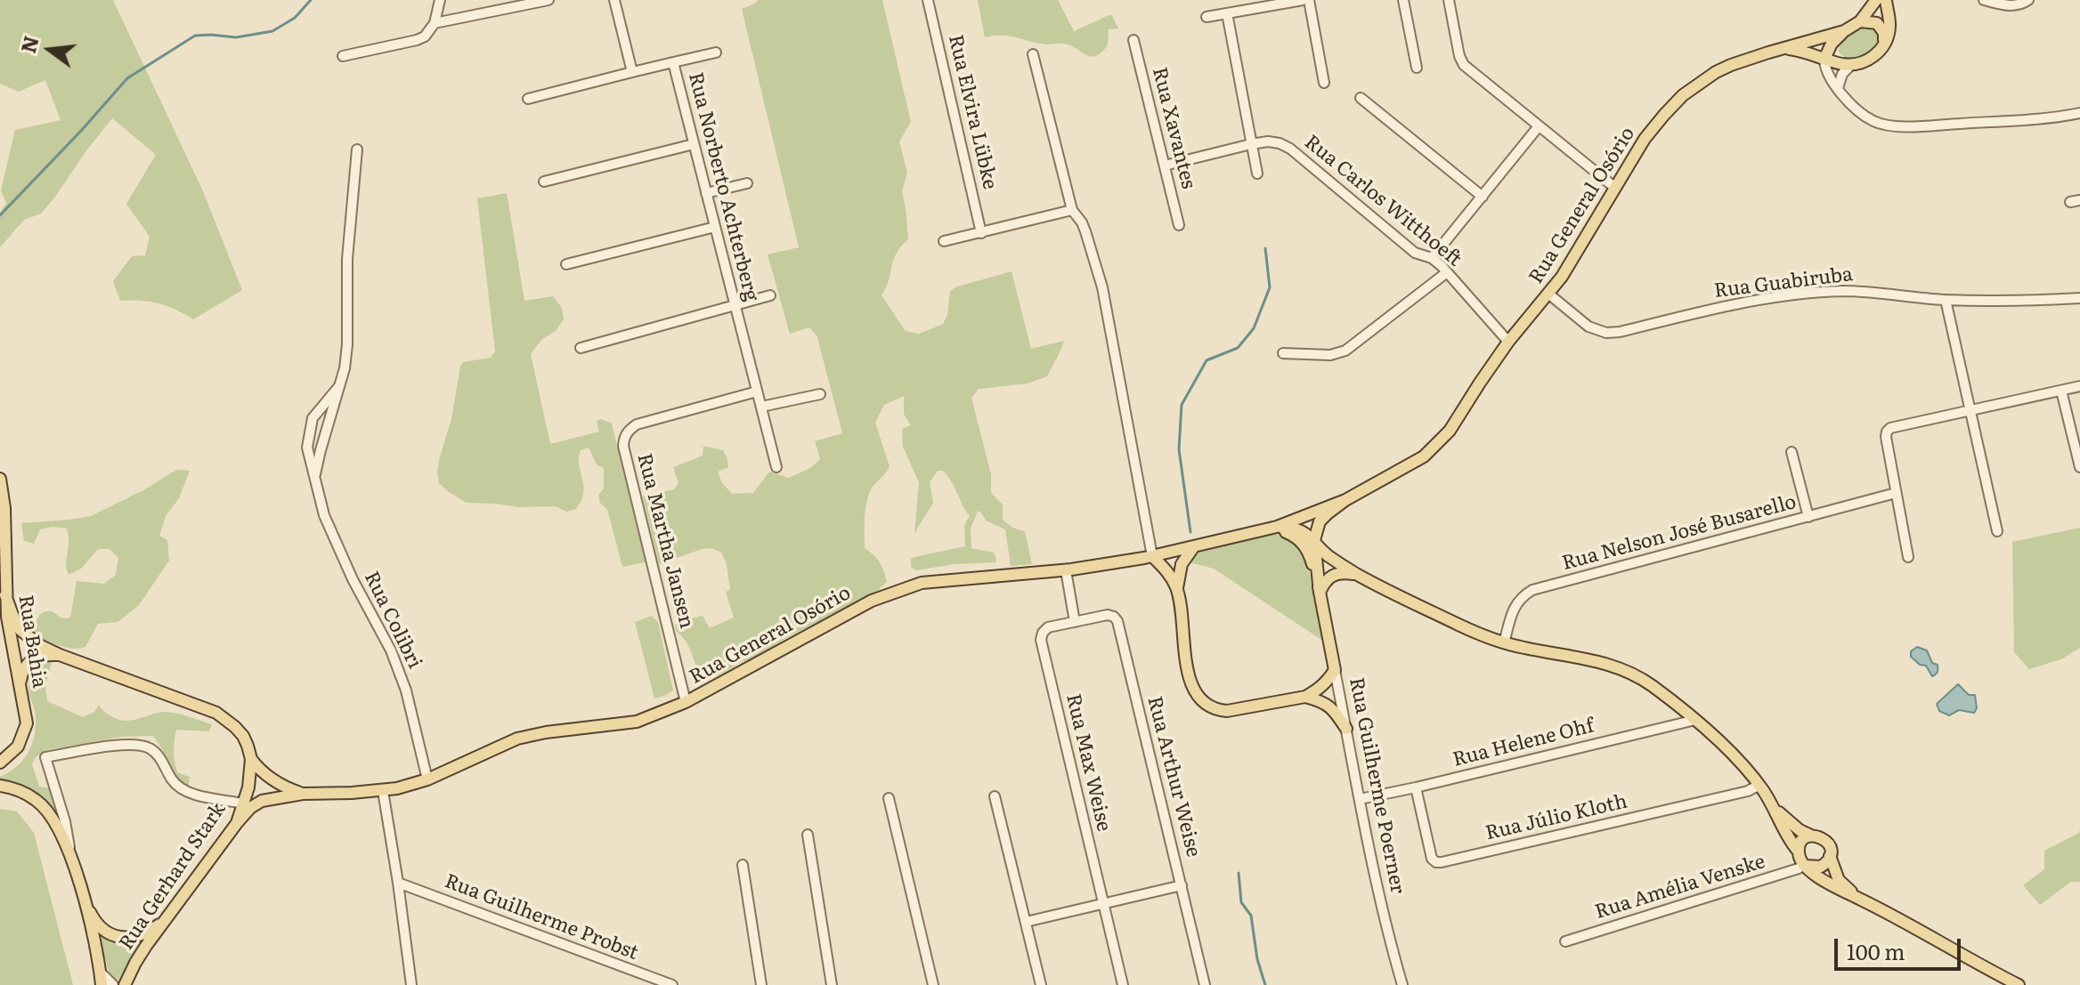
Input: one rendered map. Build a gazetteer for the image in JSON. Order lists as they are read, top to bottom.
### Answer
{
  "streets": {
    "main road": [
      "Rua General Osório",
      "Rua Bahia",
      "Rua Guilherme Poerner",
      "Rua Gerhard Stark"
    ],
    "street": [
      "Rua Elvira Lübke",
      "Rua Xavantes",
      "Rua Norberto Achterberg",
      "Rua Carlos Witthoeft",
      "Rua Guabiruba",
      "Rua Nelson José Busarello",
      "Rua Martha Jansen",
      "Rua Colibri",
      "Rua Helene Ohf",
      "Rua Max Weise",
      "Rua Arthur Weise",
      "Rua Júlio Kloth",
      "Rua Amélia Venske",
      "Rua Guilherme Probst"
    ]
  },
  "crossings": [
    ["Rua Xavantes", "Rua Carlos Witthoeft"],
    ["Rua Norberto Achterberg", "Rua Martha Jansen"],
    ["Rua Carlos Witthoeft", "Rua General Osório"],
    ["Rua General Osório", "Rua Guabiruba"],
    ["Rua General Osório", "Rua Martha Jansen"],
    ["Rua General Osório", "Rua Colibri"],
    ["Rua General Osório", "Rua Guilherme Poerner"],
    ["Rua General Osório", "Rua Gerhard Stark"],
    ["Rua Helene Ohf", "Rua Guilherme Poerner"],
    ["Rua Helene Ohf", "Rua Júlio Kloth"],
    ["Rua Max Weise", "Rua Arthur Weise"]
  ],
  "scale_bar": "100 m",
  "north": "left"
}
